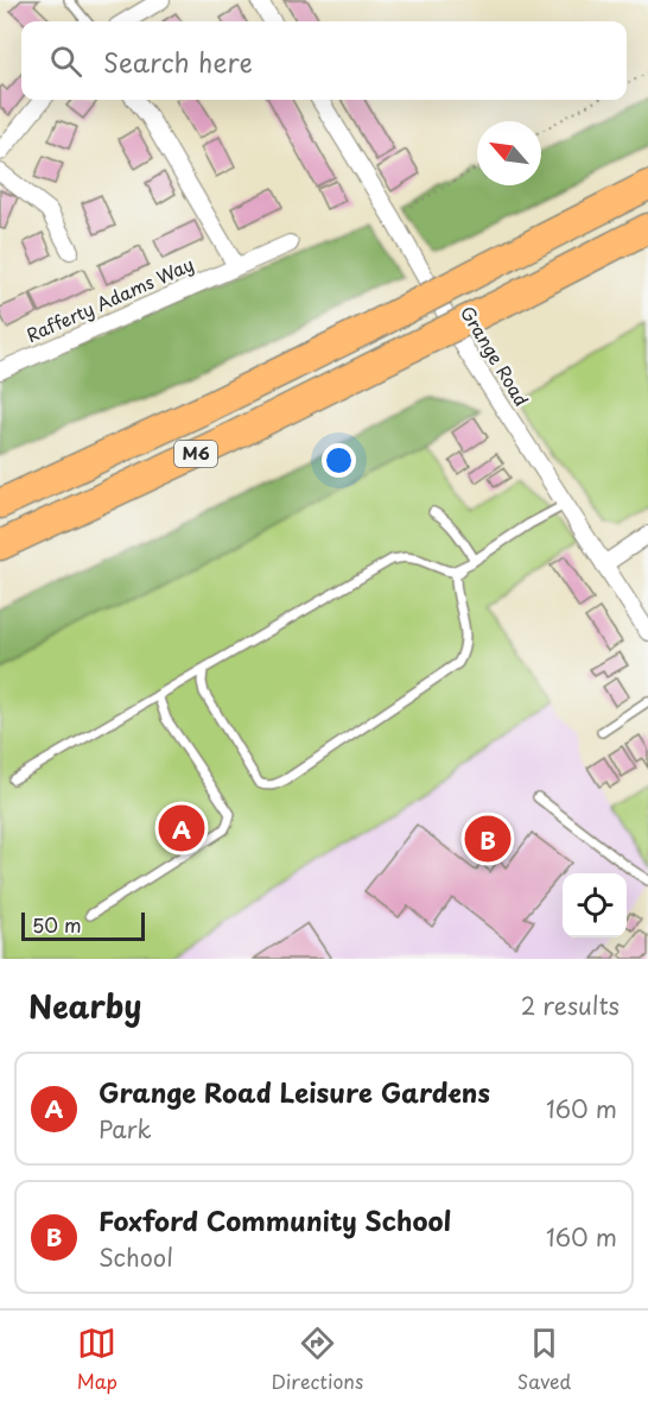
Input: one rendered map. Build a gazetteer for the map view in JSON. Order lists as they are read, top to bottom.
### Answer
{
  "streets": {
    "highway": ["M6"],
    "street": ["Rafferty Adams Way", "Grange Road"]
  },
  "scale_bar": "50 m",
  "north": "top left",
  "page": {
    "search": "Search here",
    "pins": ["A", "B"],
    "scale": "50 m",
    "heading": ["Nearby", "2 results"],
    "list": [
      {
        "mark": "A",
        "name": "Grange Road Leisure Gardens",
        "note": "Park",
        "value": "160 m"
      },
      {
        "mark": "B",
        "name": "Foxford Community School",
        "note": "School",
        "value": "160 m"
      }
    ],
    "nav": ["Map", "Directions", "Saved"]
  }
}
